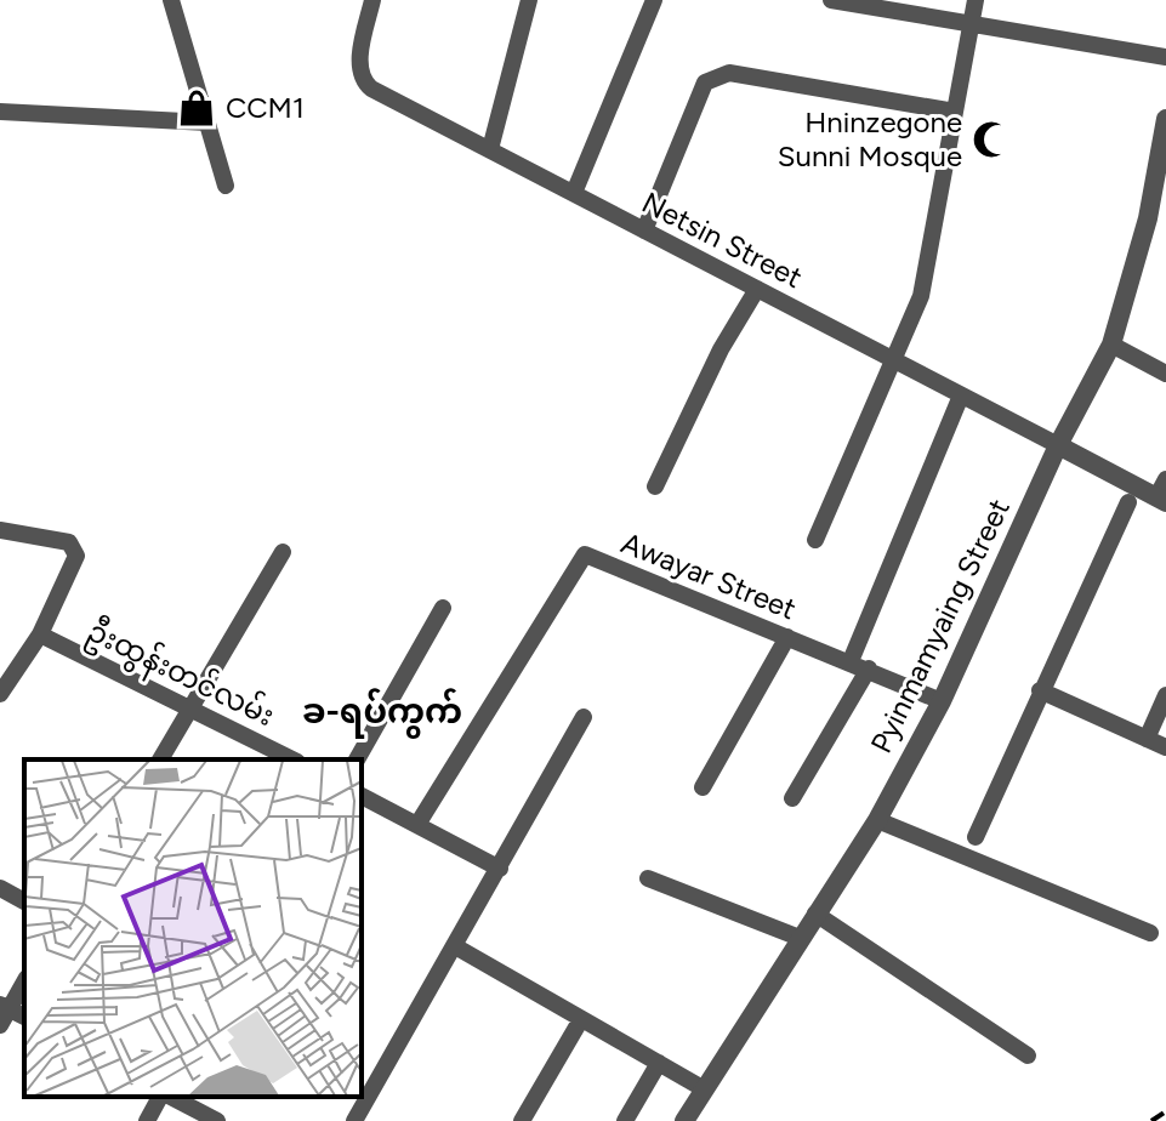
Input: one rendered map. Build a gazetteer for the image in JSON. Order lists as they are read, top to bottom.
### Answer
{
  "streets": {
    "street": [
      "Netsin Street",
      "Awayar Street",
      "Pyinmamyaing Street",
      "ဦးထွန်းတင်လမ်း"
    ]
  },
  "crossings": [
    ["Netsin Street", "Pyinmamyaing Street"],
    ["Awayar Street", "Pyinmamyaing Street"]
  ],
  "districts": ["ခ-ရပ်ကွက်"],
  "places": {
    "shop": ["CCM1"],
    "mosque": ["Hninzegone Sunni Mosque"]
  }
}
